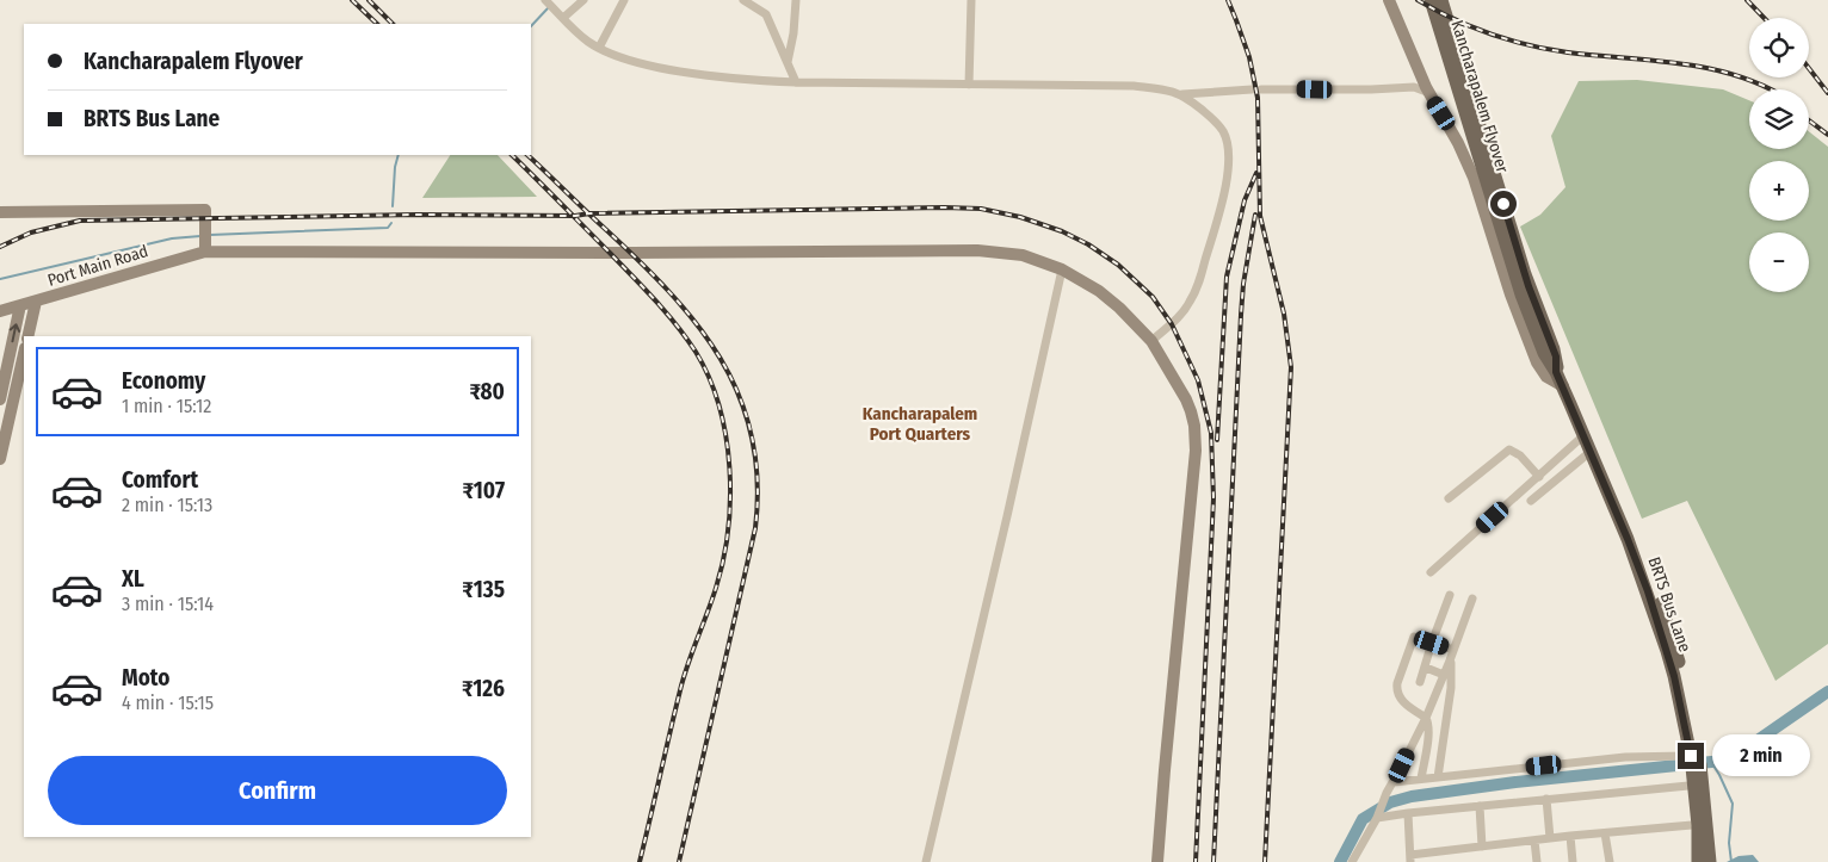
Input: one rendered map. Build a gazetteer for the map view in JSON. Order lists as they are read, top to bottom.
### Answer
{
  "streets": {
    "main road": ["Kancharapalem Flyover", "BRTS Bus Lane"],
    "street": ["Port Main Road"]
  },
  "crossings": [
    ["Kancharapalem Flyover", "BRTS Bus Lane"]
  ],
  "districts": ["Kancharapalem Port Quarters"],
  "page": {
    "map_buttons": ["+", "−"],
    "banner": ["Kancharapalem Flyover", "BRTS Bus Lane"],
    "list": [
      {
        "name": "Economy",
        "note": "1 min · 15:12",
        "value": "₹80"
      },
      {
        "name": "Comfort",
        "note": "2 min · 15:13",
        "value": "₹107"
      },
      {
        "name": "XL",
        "note": "3 min · 15:14",
        "value": "₹135"
      },
      {
        "name": "Moto",
        "note": "4 min · 15:15",
        "value": "₹126"
      }
    ],
    "bubble": "2 min",
    "buttons": "Confirm"
  }
}
